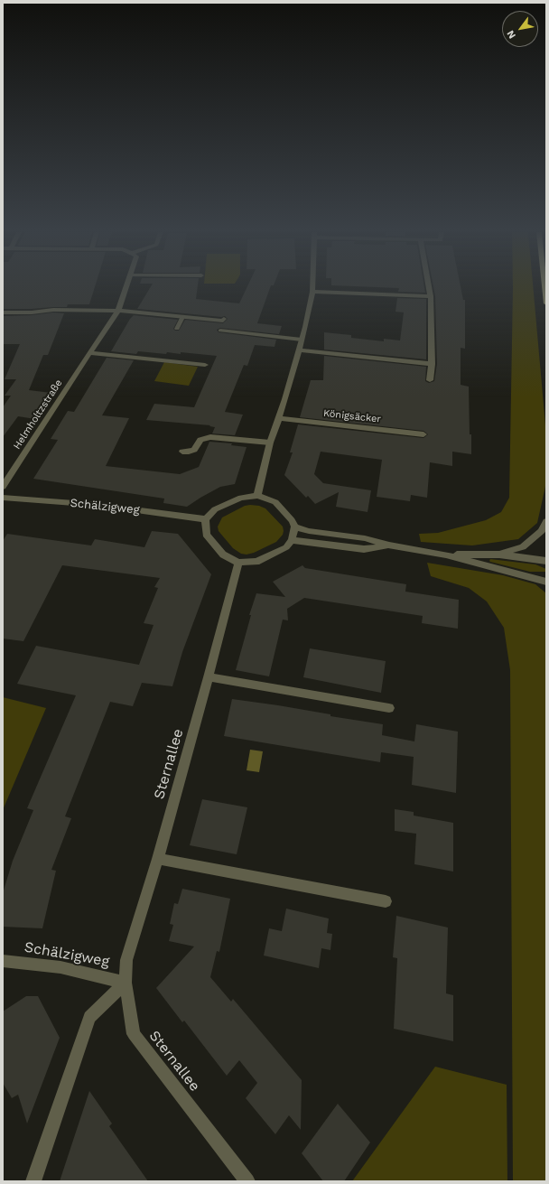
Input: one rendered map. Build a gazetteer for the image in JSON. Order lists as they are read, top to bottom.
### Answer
{
  "streets": {
    "street": [
      "Helmholtzstraße",
      "Königsäcker",
      "Schälzigweg",
      "Sternallee"
    ]
  },
  "crossings": [
    ["Schälzigweg", "Sternallee"]
  ],
  "north": "bottom left"
}
